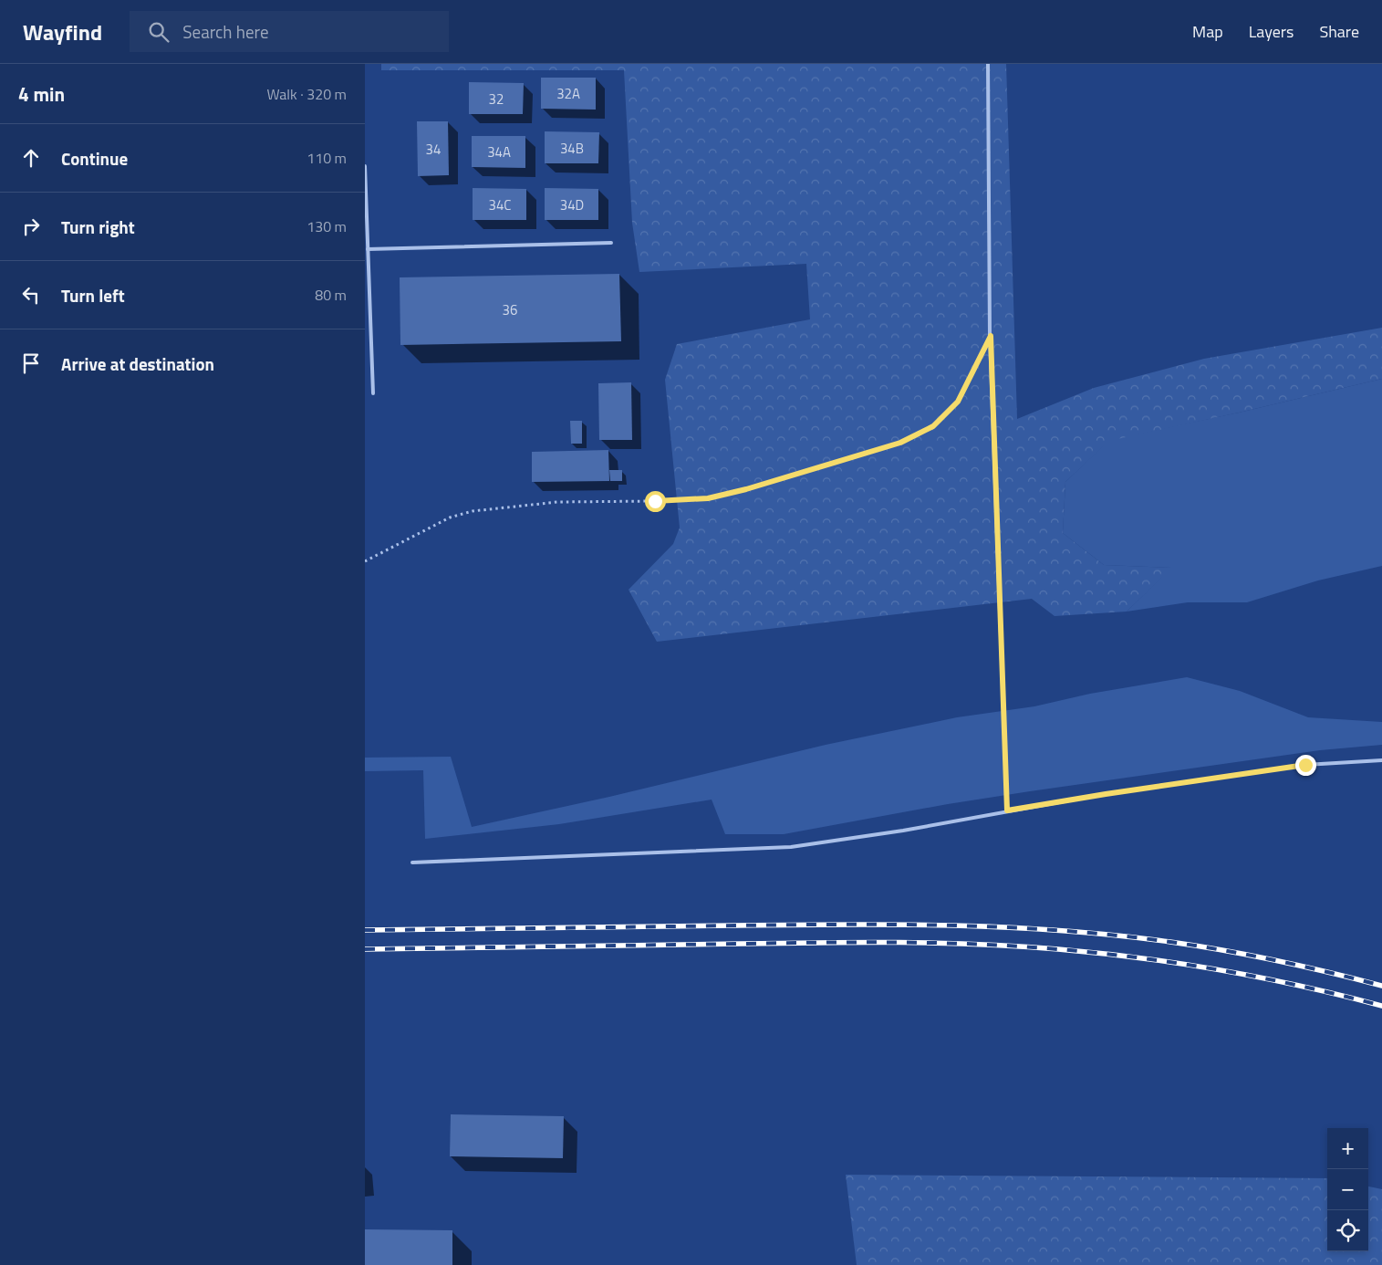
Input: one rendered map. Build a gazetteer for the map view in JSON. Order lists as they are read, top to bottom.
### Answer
{
  "house_numbers": [
    "32A",
    "32",
    "34B",
    "34",
    "34A",
    "34C",
    "34D",
    "36"
  ],
  "page": {
    "header": "Wayfind",
    "search": "Search here",
    "nav": ["Map", "Layers", "Share"],
    "heading": ["4 min", "Walk · 320 m"],
    "list": [
      ["Continue", "110 m"],
      ["Turn right", "130 m"],
      ["Turn left", "80 m"],
      "Arrive at destination"
    ],
    "map_buttons": ["+", "−"]
  }
}
